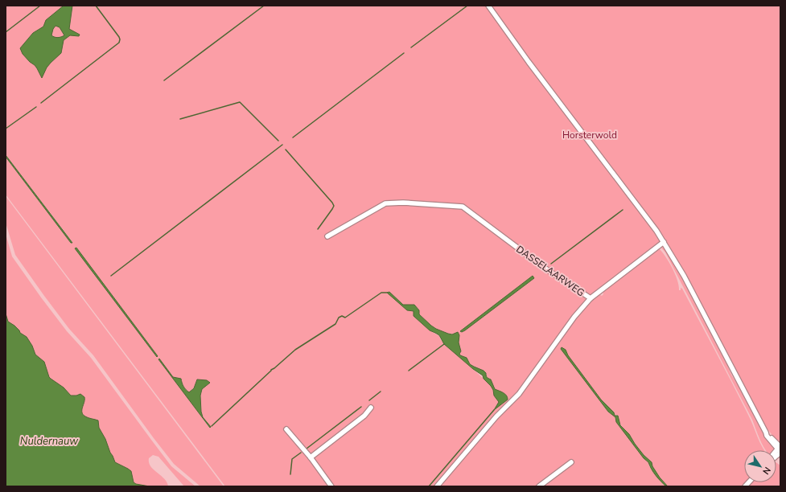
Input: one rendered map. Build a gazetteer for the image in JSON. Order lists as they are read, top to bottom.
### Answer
{
  "streets": {
    "street": ["DASSELAARWEG"]
  },
  "water": ["Nuldernauw"],
  "parks": ["Horsterwold"],
  "north": "bottom right"
}
